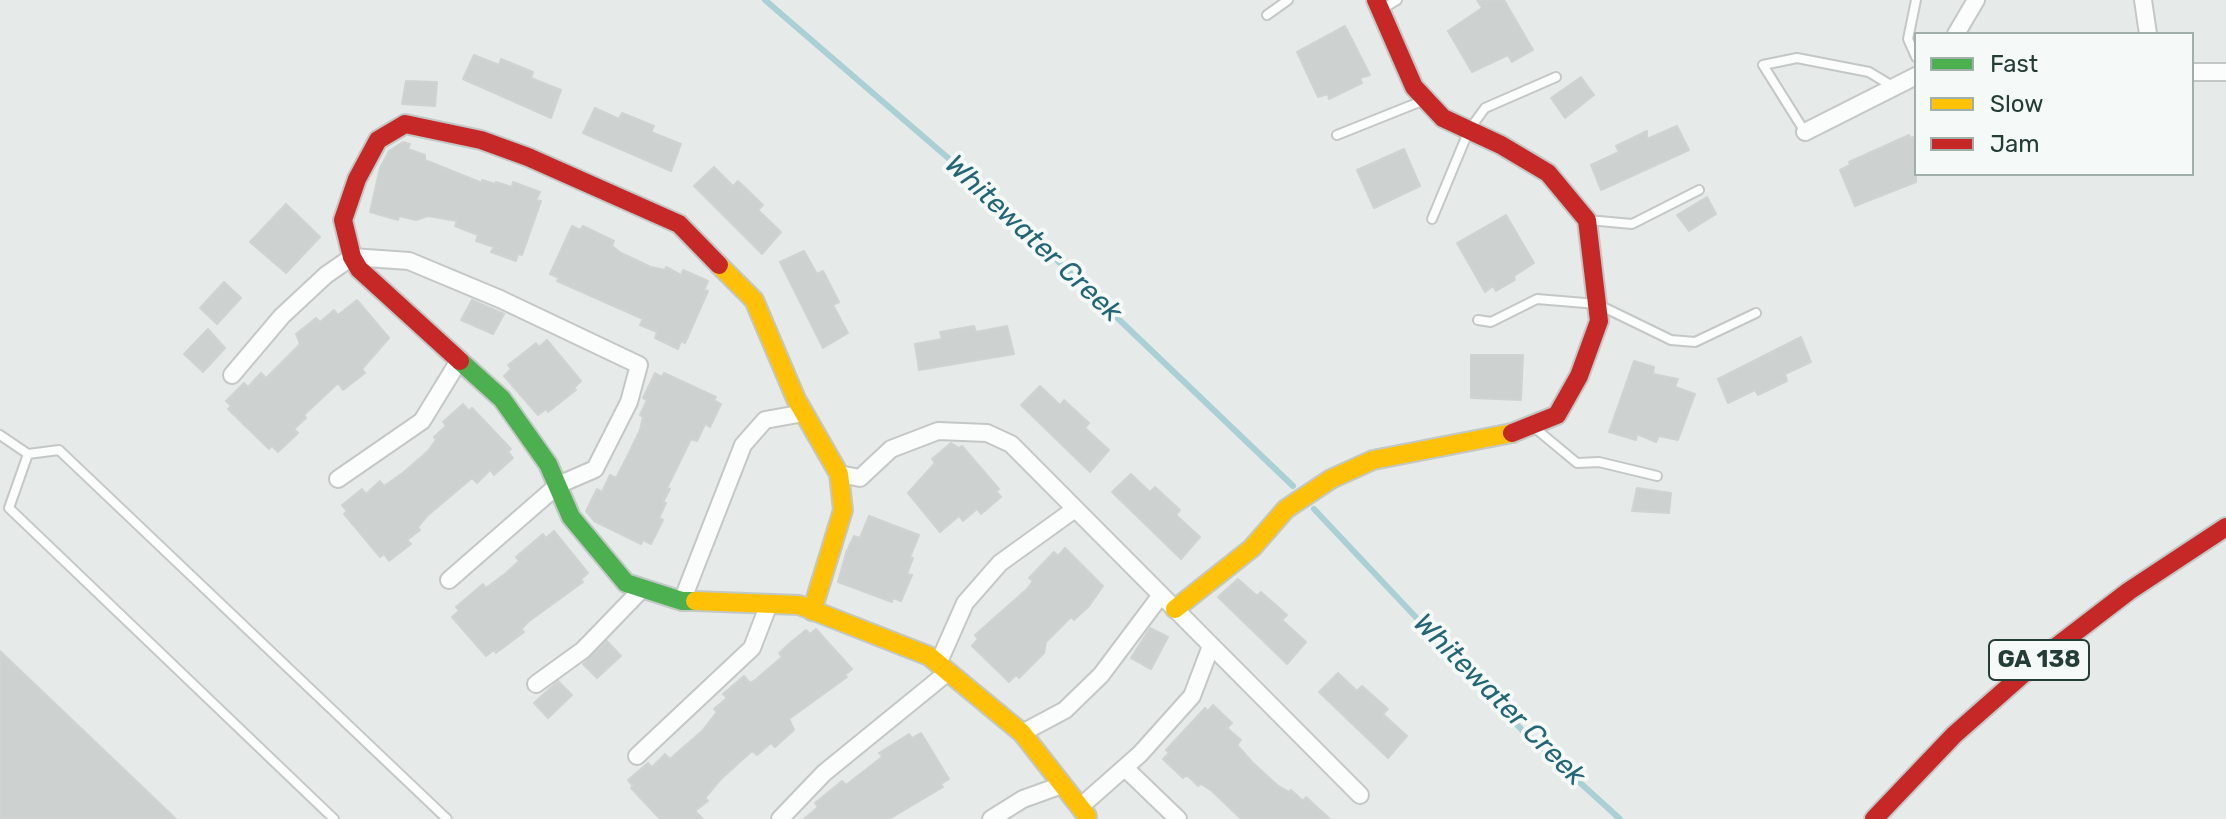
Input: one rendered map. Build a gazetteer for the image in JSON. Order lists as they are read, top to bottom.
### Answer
{
  "streets": {
    "street": ["GA 138"]
  },
  "water": ["Whitewater Creek"],
  "legend": ["Fast", "Slow", "Jam"]
}
